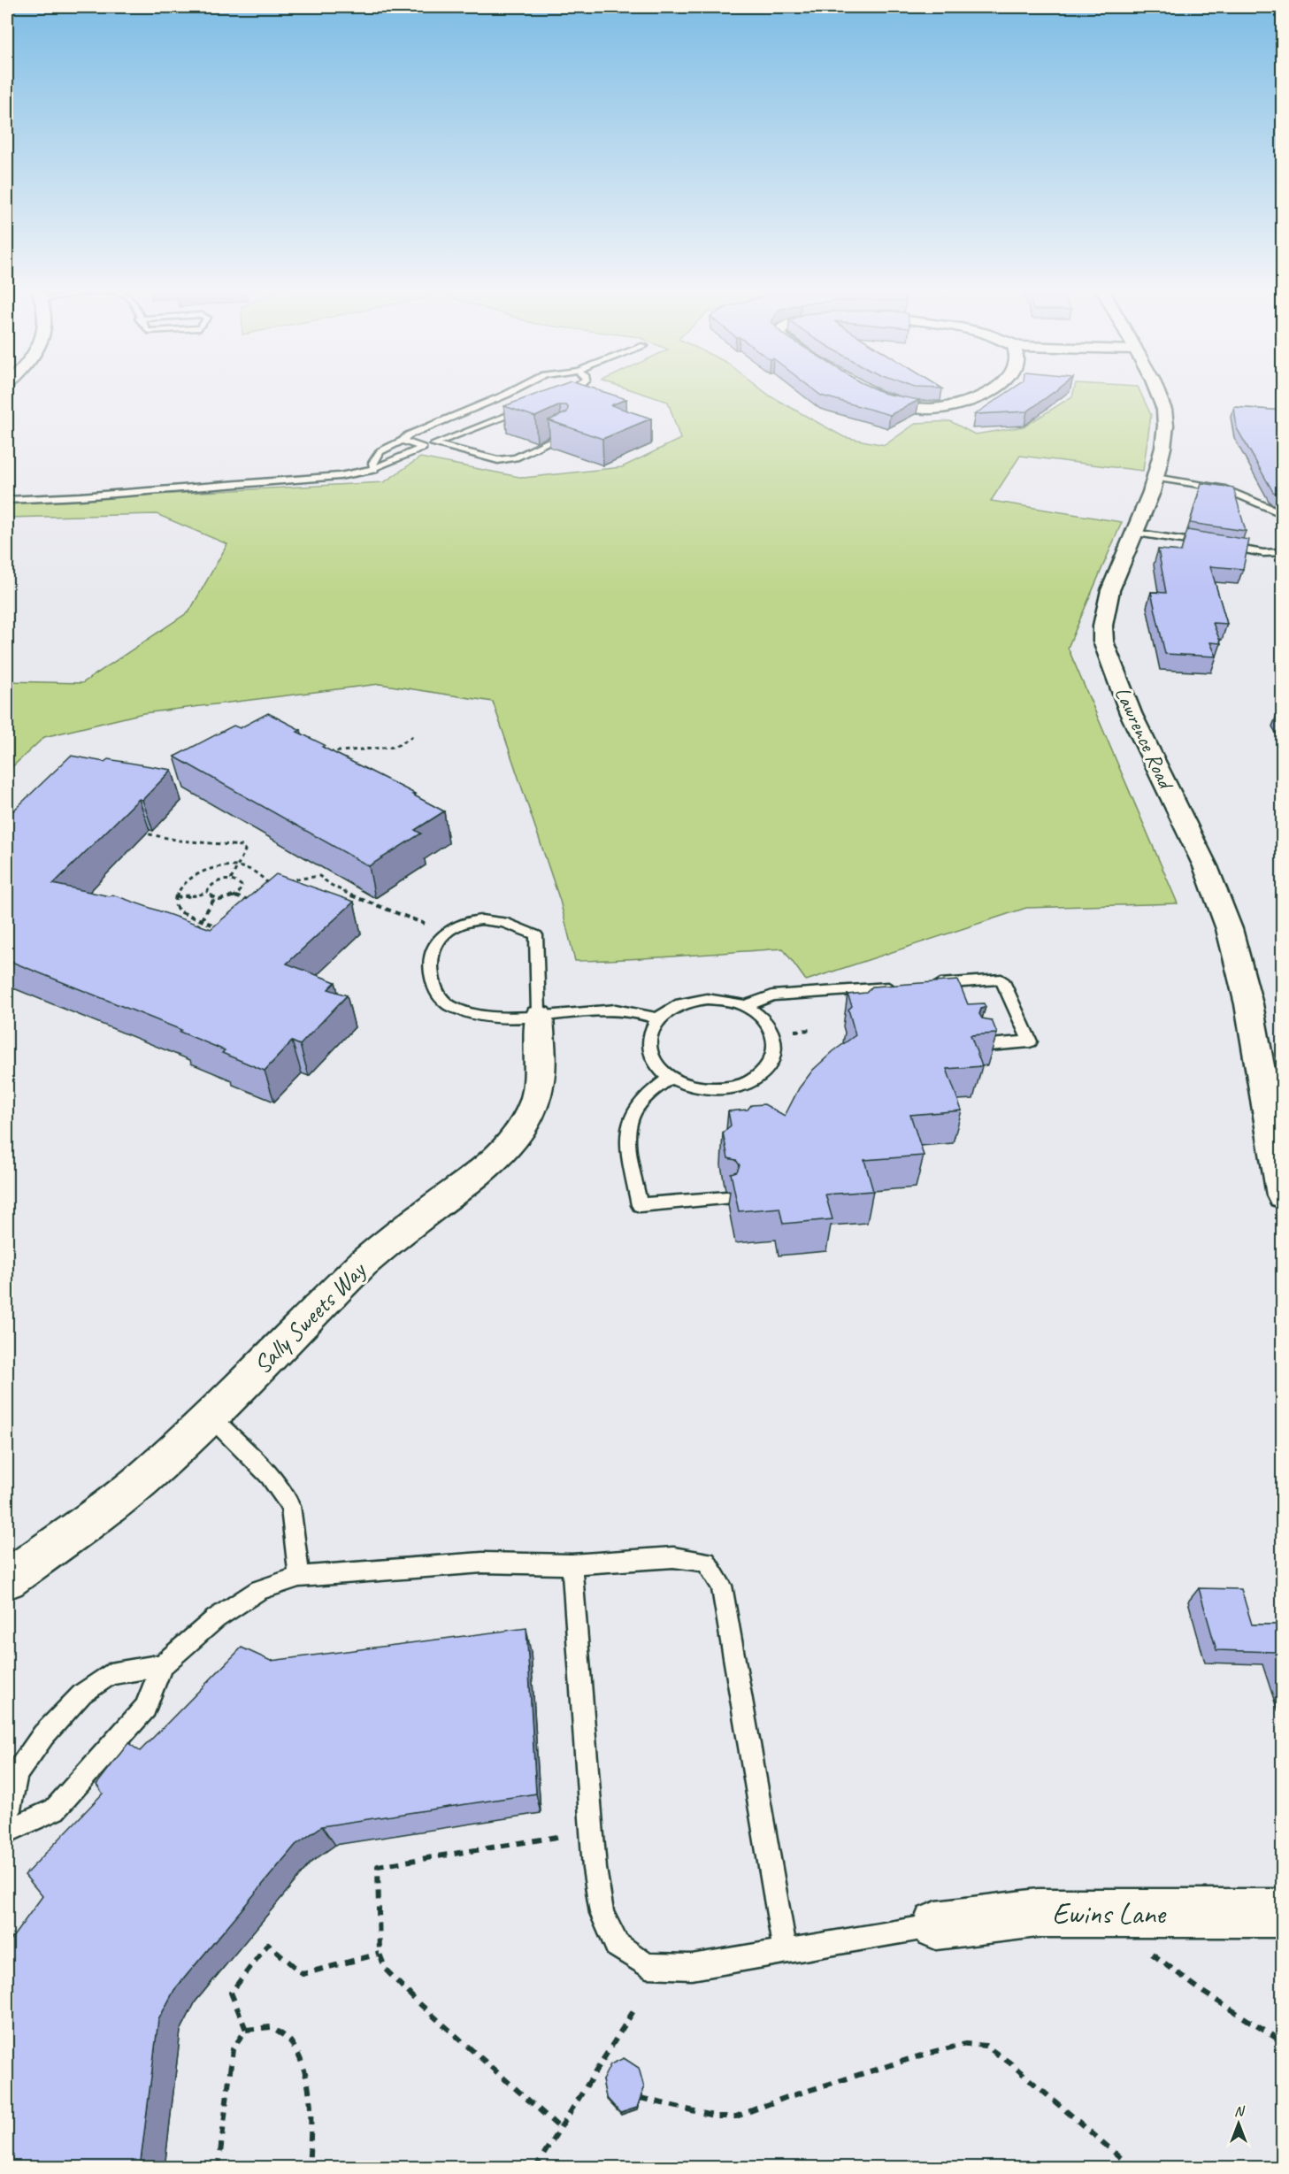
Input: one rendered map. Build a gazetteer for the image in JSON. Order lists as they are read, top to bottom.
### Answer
{
  "streets": {
    "street": ["Lawrence Road", "Sally Sweets Way", "Ewins Lane"]
  },
  "north": "top"
}
